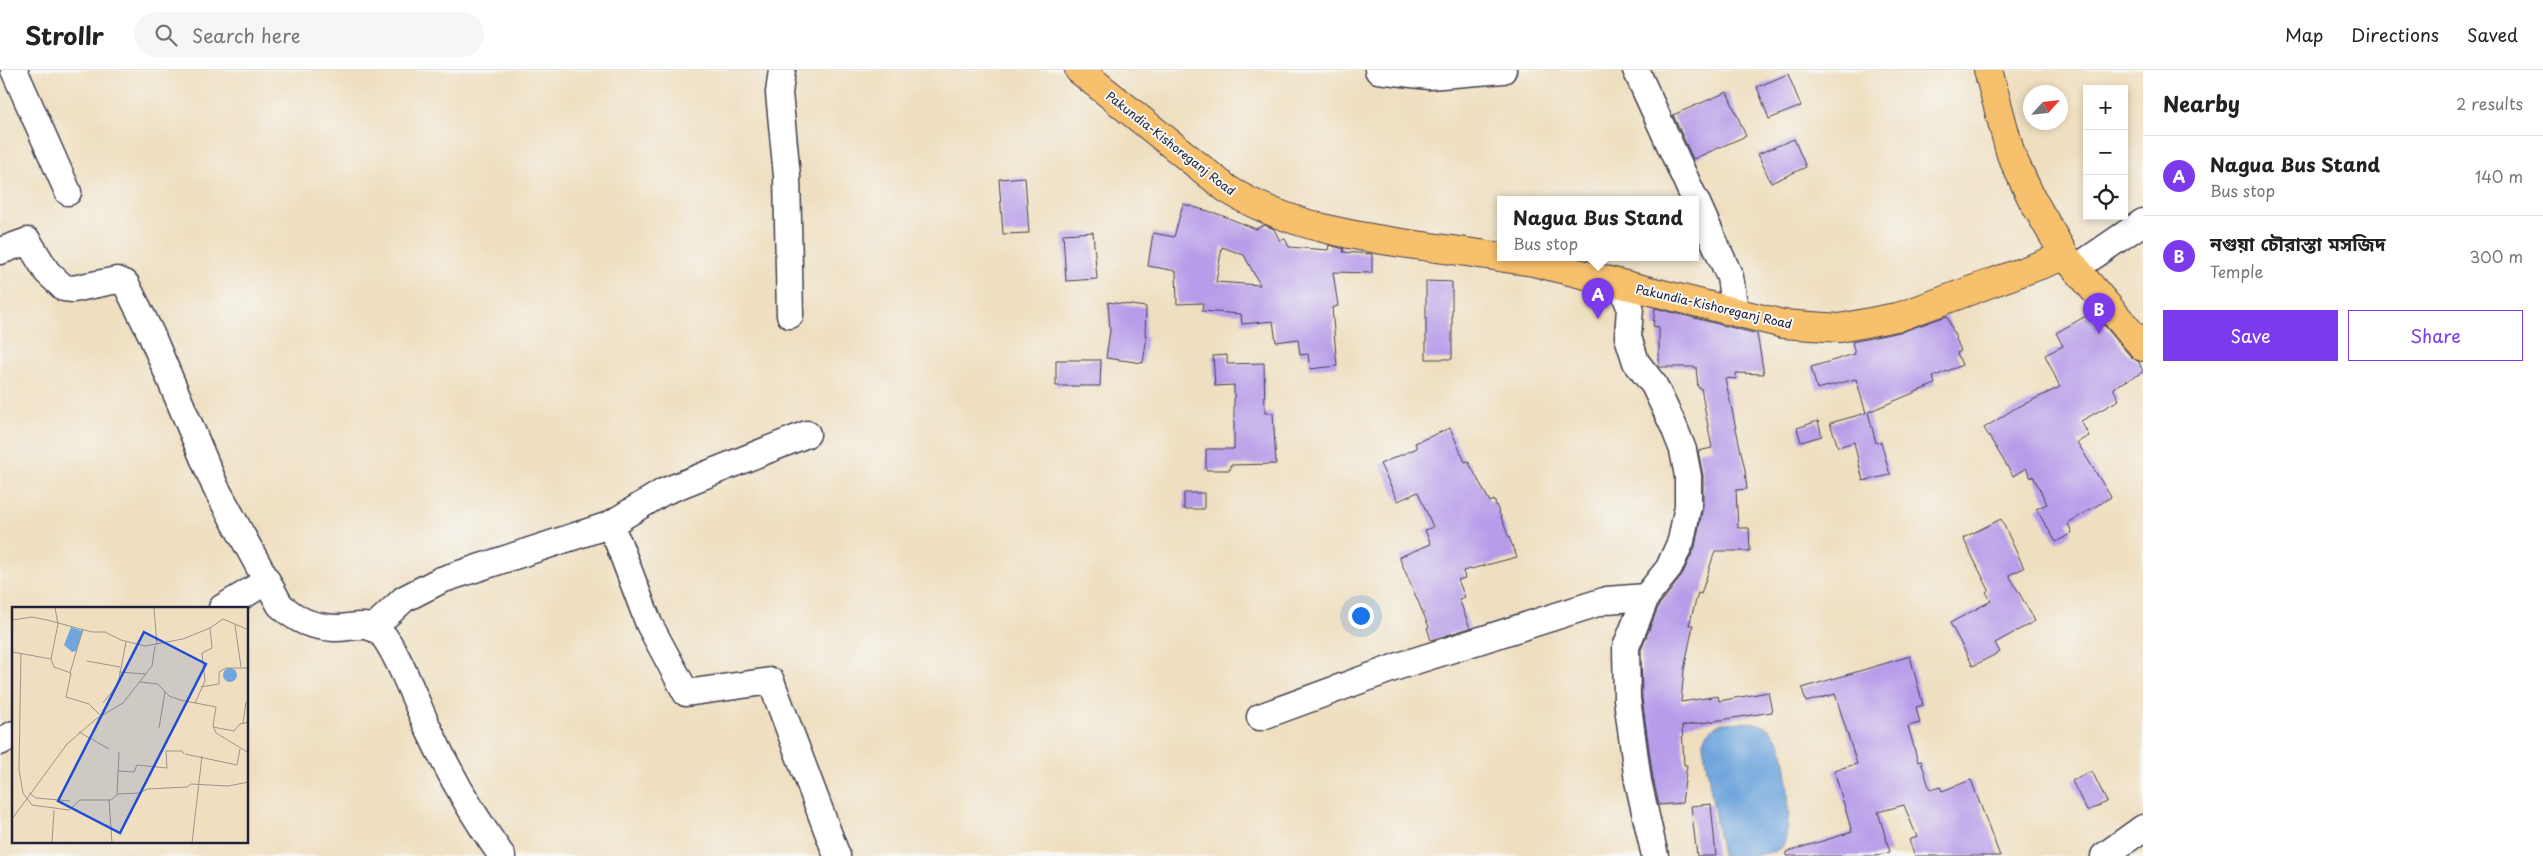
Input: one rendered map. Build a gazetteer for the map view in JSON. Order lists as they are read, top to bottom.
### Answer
{
  "streets": {
    "main road": ["Pakundia-Kishoreganj Road"]
  },
  "north": "top right",
  "page": {
    "header": "Strollr",
    "search": "Search here",
    "nav": ["Map", "Directions", "Saved"],
    "heading": ["Nearby", "2 results"],
    "map_buttons": ["+", "−"],
    "list": [
      {
        "mark": "A",
        "name": "Nagua Bus Stand",
        "note": "Bus stop",
        "value": "140 m"
      },
      {
        "mark": "B",
        "name": "নগুয়া চৌরাস্তা মসজিদ",
        "note": "Temple",
        "value": "300 m"
      }
    ],
    "popup": ["Nagua Bus Stand", "Bus stop"],
    "pins": ["A", "B"],
    "buttons": ["Save", "Share"]
  }
}
